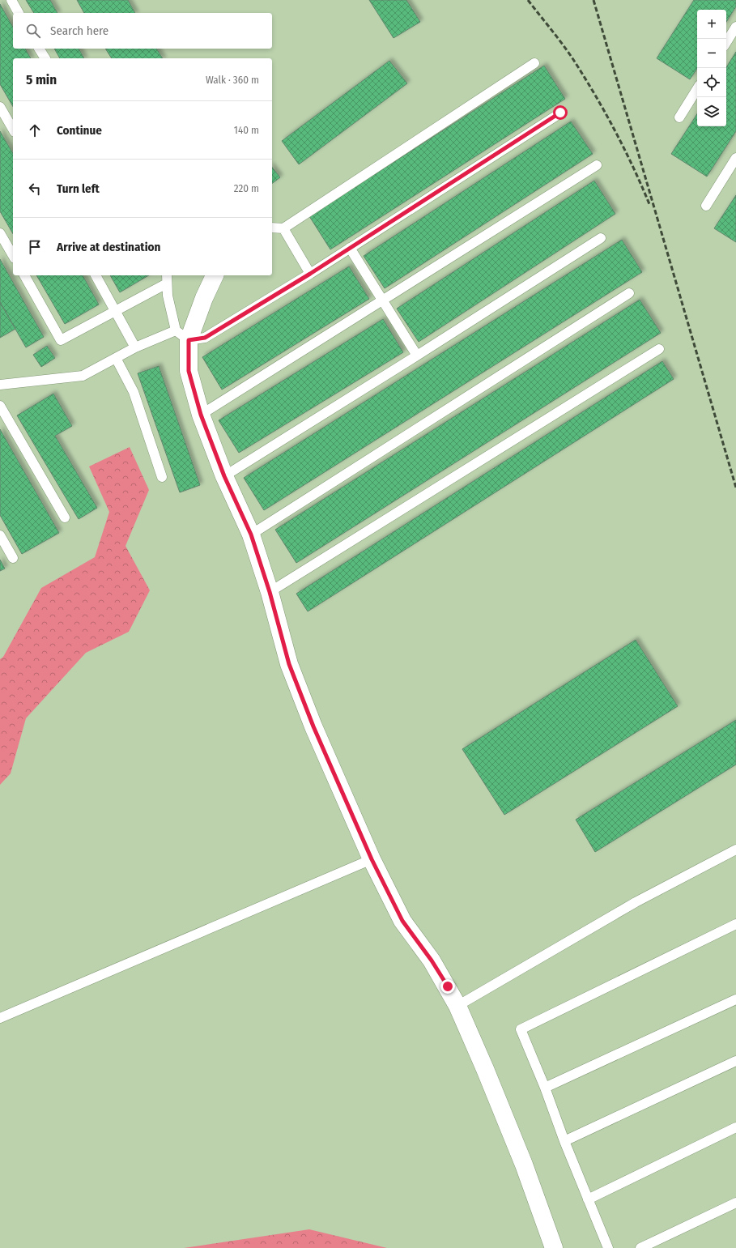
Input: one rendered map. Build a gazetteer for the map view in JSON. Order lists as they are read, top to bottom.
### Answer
{
  "page": {
    "map_buttons": ["+", "−"],
    "search": "Search here",
    "heading": ["5 min", "Walk · 360 m"],
    "list": [
      ["Continue", "140 m"],
      ["Turn left", "220 m"],
      "Arrive at destination"
    ]
  }
}
